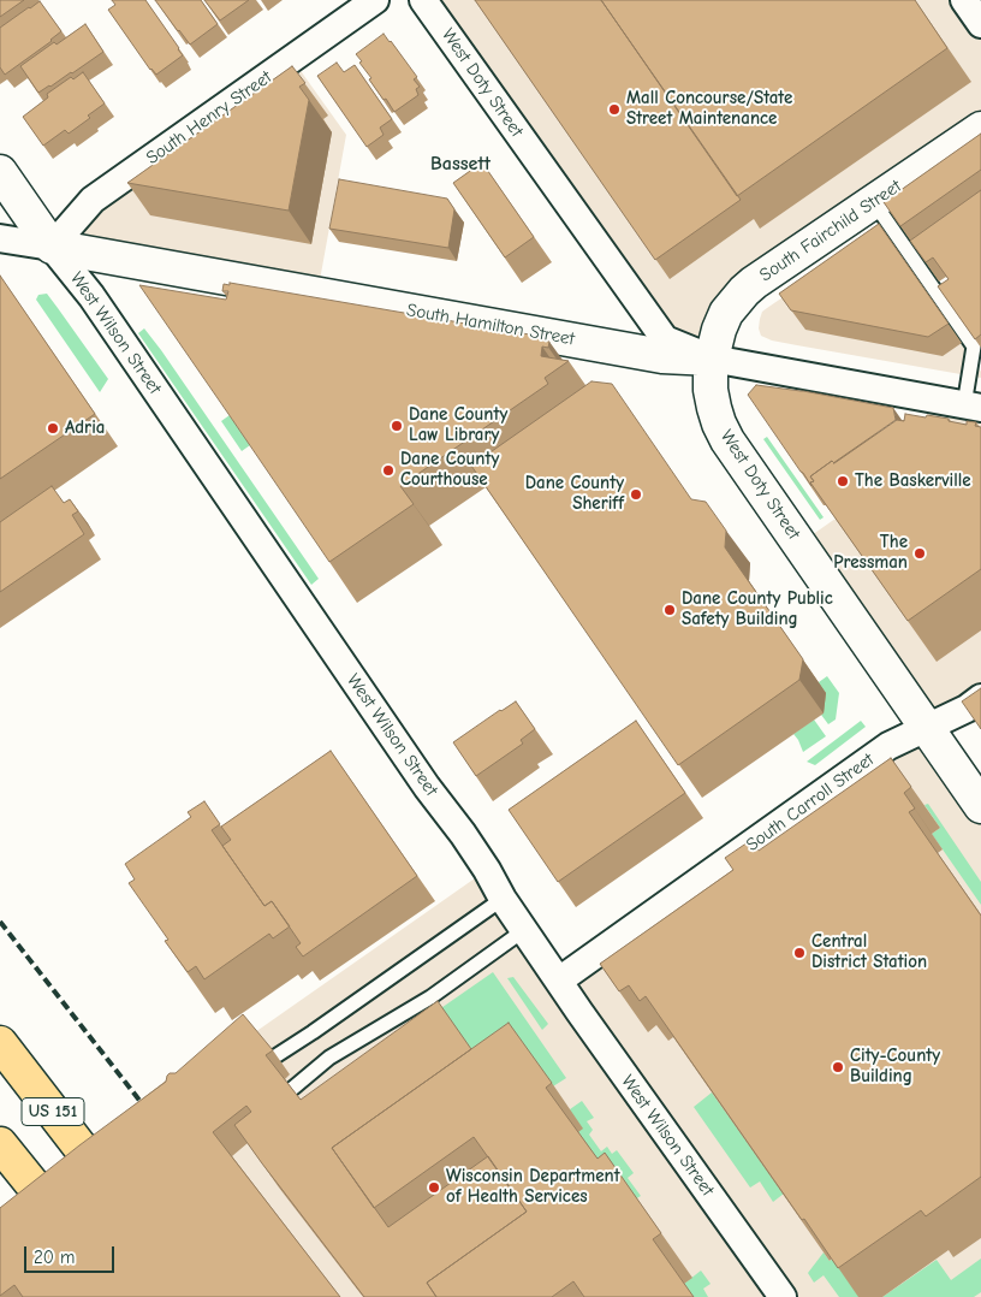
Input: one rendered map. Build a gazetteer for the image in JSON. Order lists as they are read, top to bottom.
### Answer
{
  "streets": {
    "main road": ["US 151"],
    "street": [
      "West Doty Street",
      "South Henry Street",
      "South Fairchild Street",
      "South Hamilton Street",
      "West Wilson Street",
      "South Carroll Street"
    ]
  },
  "crossings": [
    ["West Doty Street", "South Fairchild Street"],
    ["West Doty Street", "South Hamilton Street"],
    ["West Doty Street", "South Carroll Street"],
    ["South Henry Street", "South Hamilton Street"],
    ["South Henry Street", "West Wilson Street"],
    ["South Fairchild Street", "South Hamilton Street"],
    ["South Hamilton Street", "West Wilson Street"],
    ["West Wilson Street", "South Carroll Street"]
  ],
  "districts": ["Bassett"],
  "places": [
    "Mall Concourse/State Street Maintenance",
    "Dane County Law Library",
    "Adria",
    "Dane County Courthouse",
    "The Baskerville",
    "Dane County Sheriff",
    "The Pressman",
    "Dane County Public Safety Building",
    "Central District Station",
    "City-County Building",
    "Wisconsin Department of Health Services"
  ],
  "scale_bar": "20 m"
}
